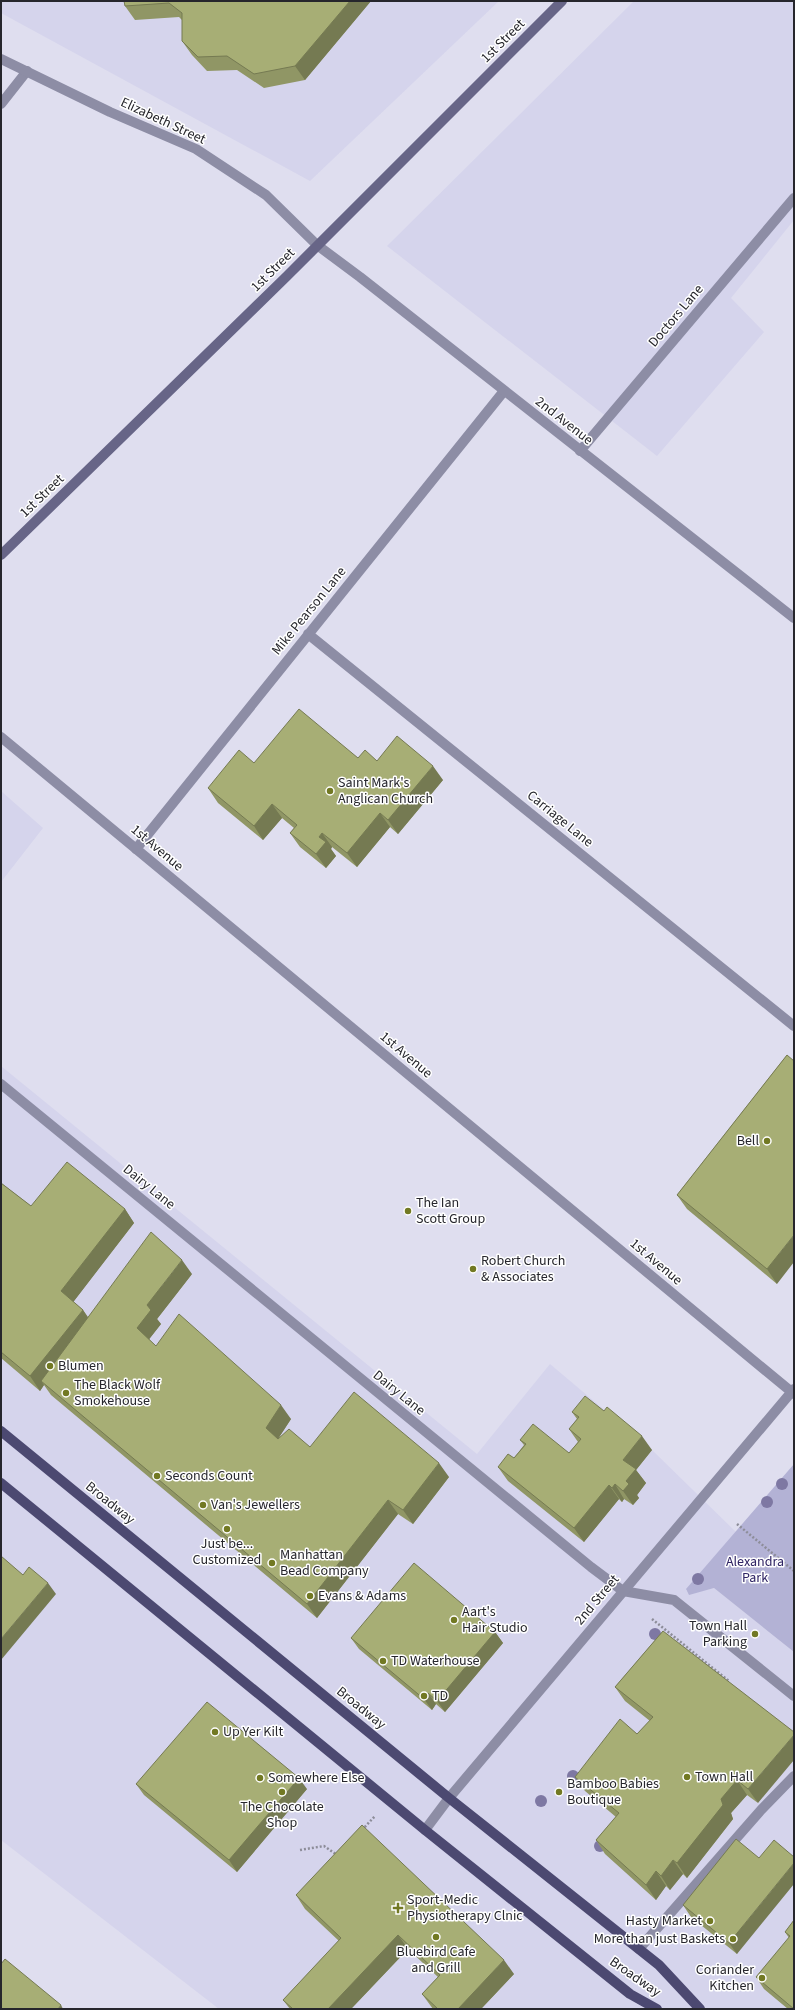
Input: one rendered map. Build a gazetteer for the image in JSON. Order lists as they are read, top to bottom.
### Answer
{
  "streets": {
    "main road": ["1st Street", "Broadway"],
    "street": [
      "Elizabeth Street",
      "Doctors Lane",
      "2nd Avenue",
      "Mike Pearson Lane",
      "Carriage Lane",
      "1st Avenue",
      "Dairy Lane",
      "2nd Street"
    ]
  },
  "crossings": [
    ["1st Street", "Elizabeth Street"],
    ["1st Street", "2nd Avenue"],
    ["Elizabeth Street", "2nd Avenue"],
    ["Doctors Lane", "2nd Avenue"],
    ["2nd Avenue", "Mike Pearson Lane"],
    ["Mike Pearson Lane", "Carriage Lane"],
    ["Mike Pearson Lane", "1st Avenue"],
    ["1st Avenue", "2nd Street"],
    ["Dairy Lane", "2nd Street"],
    ["Broadway", "2nd Street"]
  ],
  "parks": ["Alexandra Park"],
  "places": {
    "other": [
      "Saint Mark's Anglican Church",
      "Bell",
      "The Ian Scott Group",
      "Robert Church & Associates",
      "Blumen",
      "The Black Wolf Smokehouse",
      "Seconds Count",
      "Van's Jewellers",
      "Just be... Customized",
      "Manhattan Bead Company",
      "Evans & Adams",
      "Aart's Hair Studio",
      "Town Hall Parking",
      "TD Waterhouse",
      "TD",
      "Up Yer Kilt",
      "Town Hall",
      "Somewhere Else",
      "The Chocolate Shop",
      "Bamboo Babies Boutique",
      "Hasty Market",
      "Bluebird Cafe and Grill",
      "More than just Baskets",
      "Coriander Kitchen"
    ],
    "health": ["Sport-Medic Physiotherapy Clnic"]
  }
}
